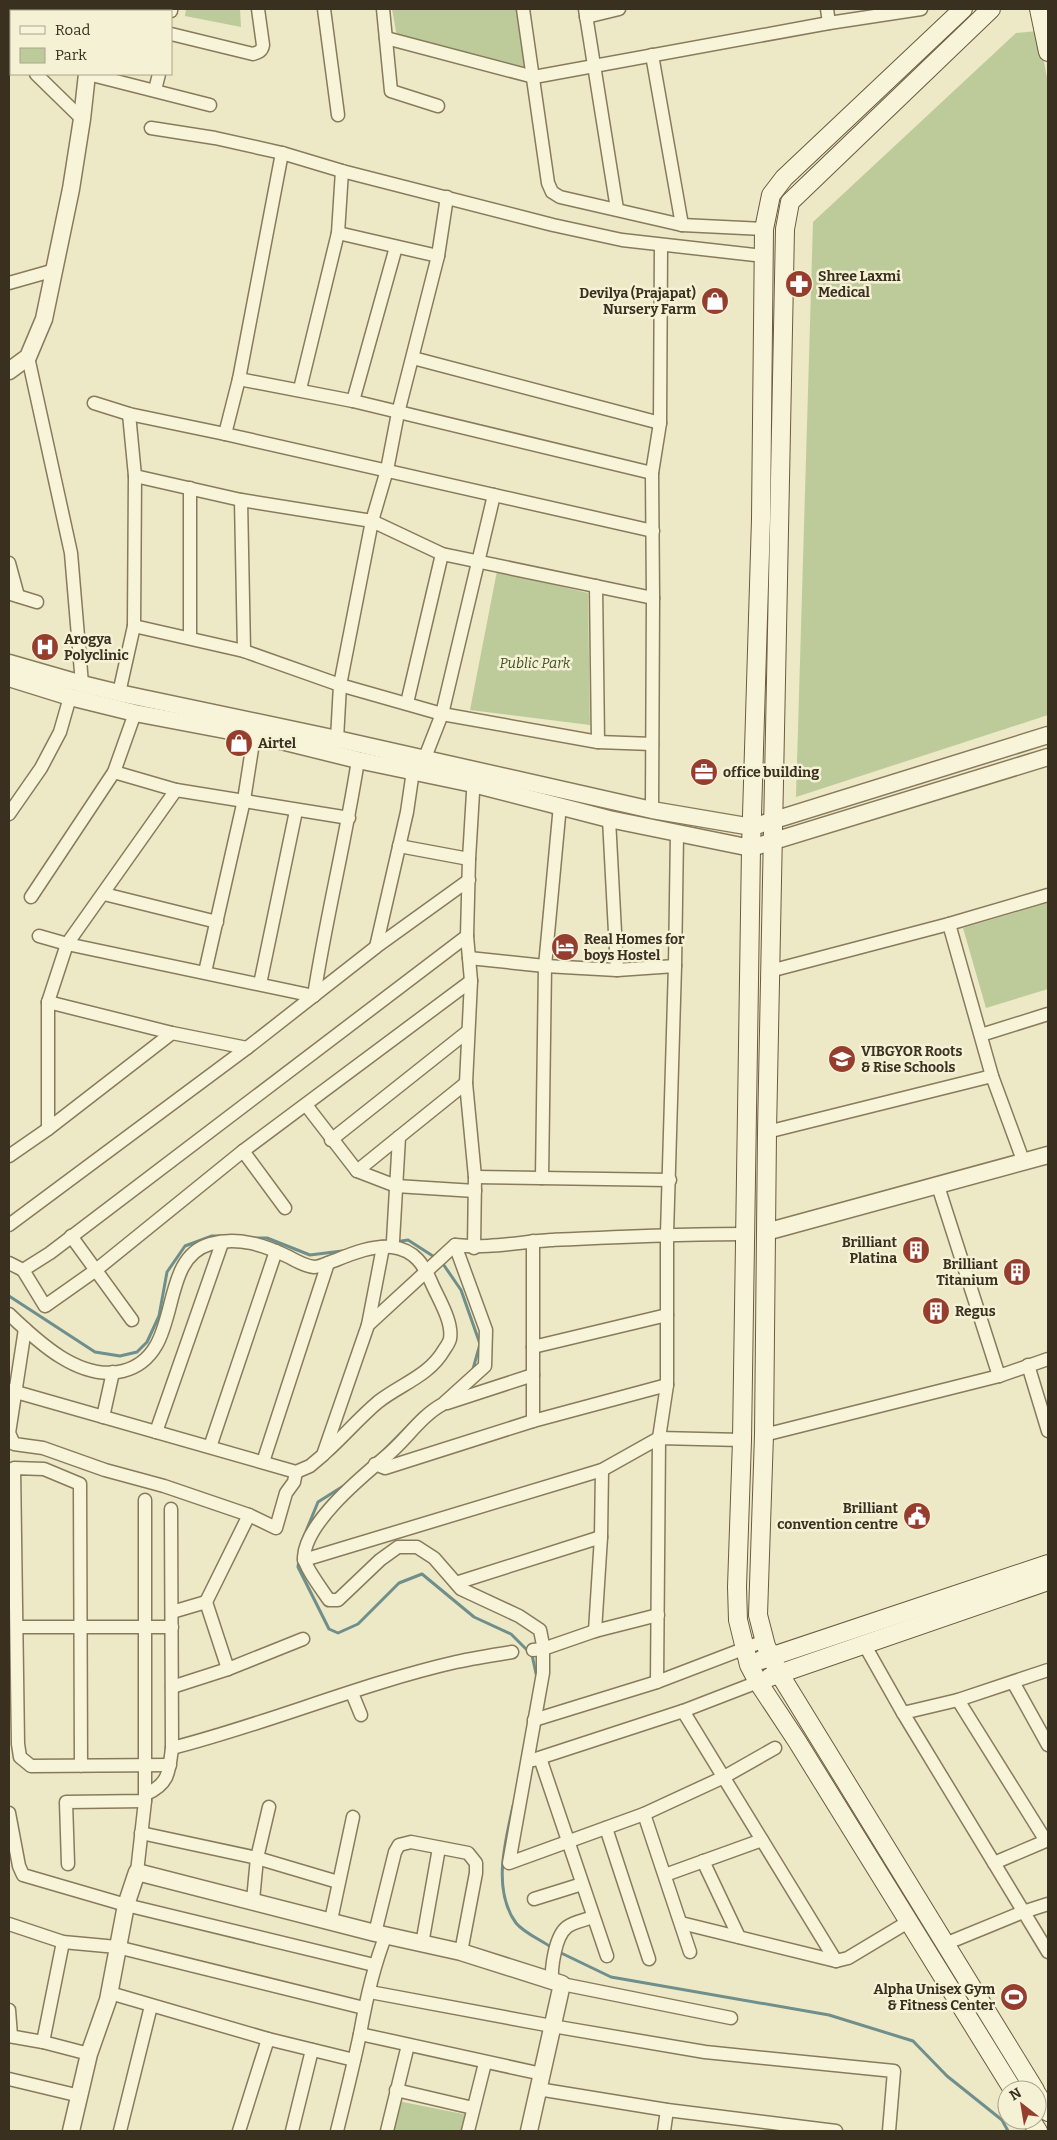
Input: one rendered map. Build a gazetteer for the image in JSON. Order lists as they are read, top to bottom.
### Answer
{
  "parks": ["Public Park"],
  "places": {
    "pharmacy": ["Shree Laxmi Medical"],
    "shop": ["Devilya (Prajapat) Nursery Farm", "Airtel"],
    "hospital": ["Arogya Polyclinic"],
    "office": ["office building"],
    "hotel": ["Real Homes for boys Hostel"],
    "school or university": ["VIBGYOR Roots & Rise Schools"],
    "building": ["Brilliant Platina", "Brilliant Titanium", "Regus"],
    "public building": ["Brilliant convention centre"],
    "sports": ["Alpha Unisex Gym & Fitness Center"]
  },
  "legend": ["Road", "Park"],
  "north": "top left"
}
